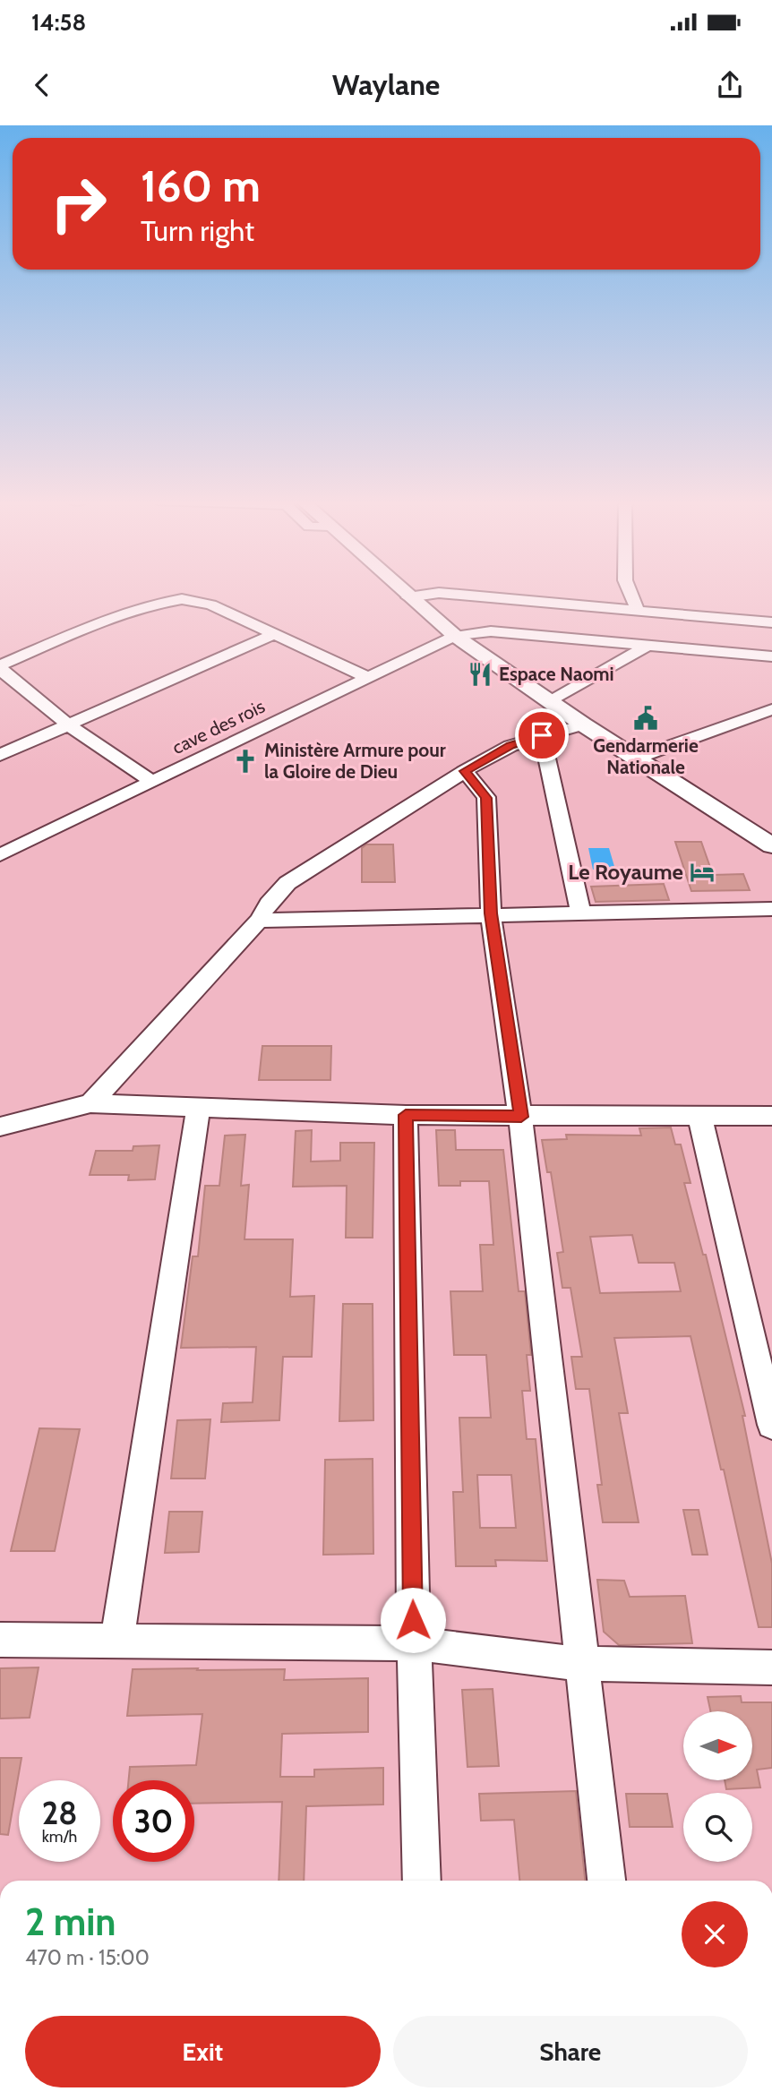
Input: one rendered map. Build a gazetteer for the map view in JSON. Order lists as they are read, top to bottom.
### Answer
{
  "streets": {
    "street": ["cave des rois"]
  },
  "places": {
    "restaurant": ["Espace Naomi"],
    "public building": ["Gendarmerie Nationale"],
    "church": ["Ministère Armure pour la Gloire de Dieu"],
    "hotel": ["Le Royaume"]
  },
  "north": "right",
  "page": {
    "status": "14:58",
    "header": "Waylane",
    "turn": ["160 m", "Turn right"],
    "speed": "28 km/h",
    "limit": "30",
    "heading": ["2 min", "470 m · 15:00"],
    "buttons": ["Exit", "Share"]
  }
}
